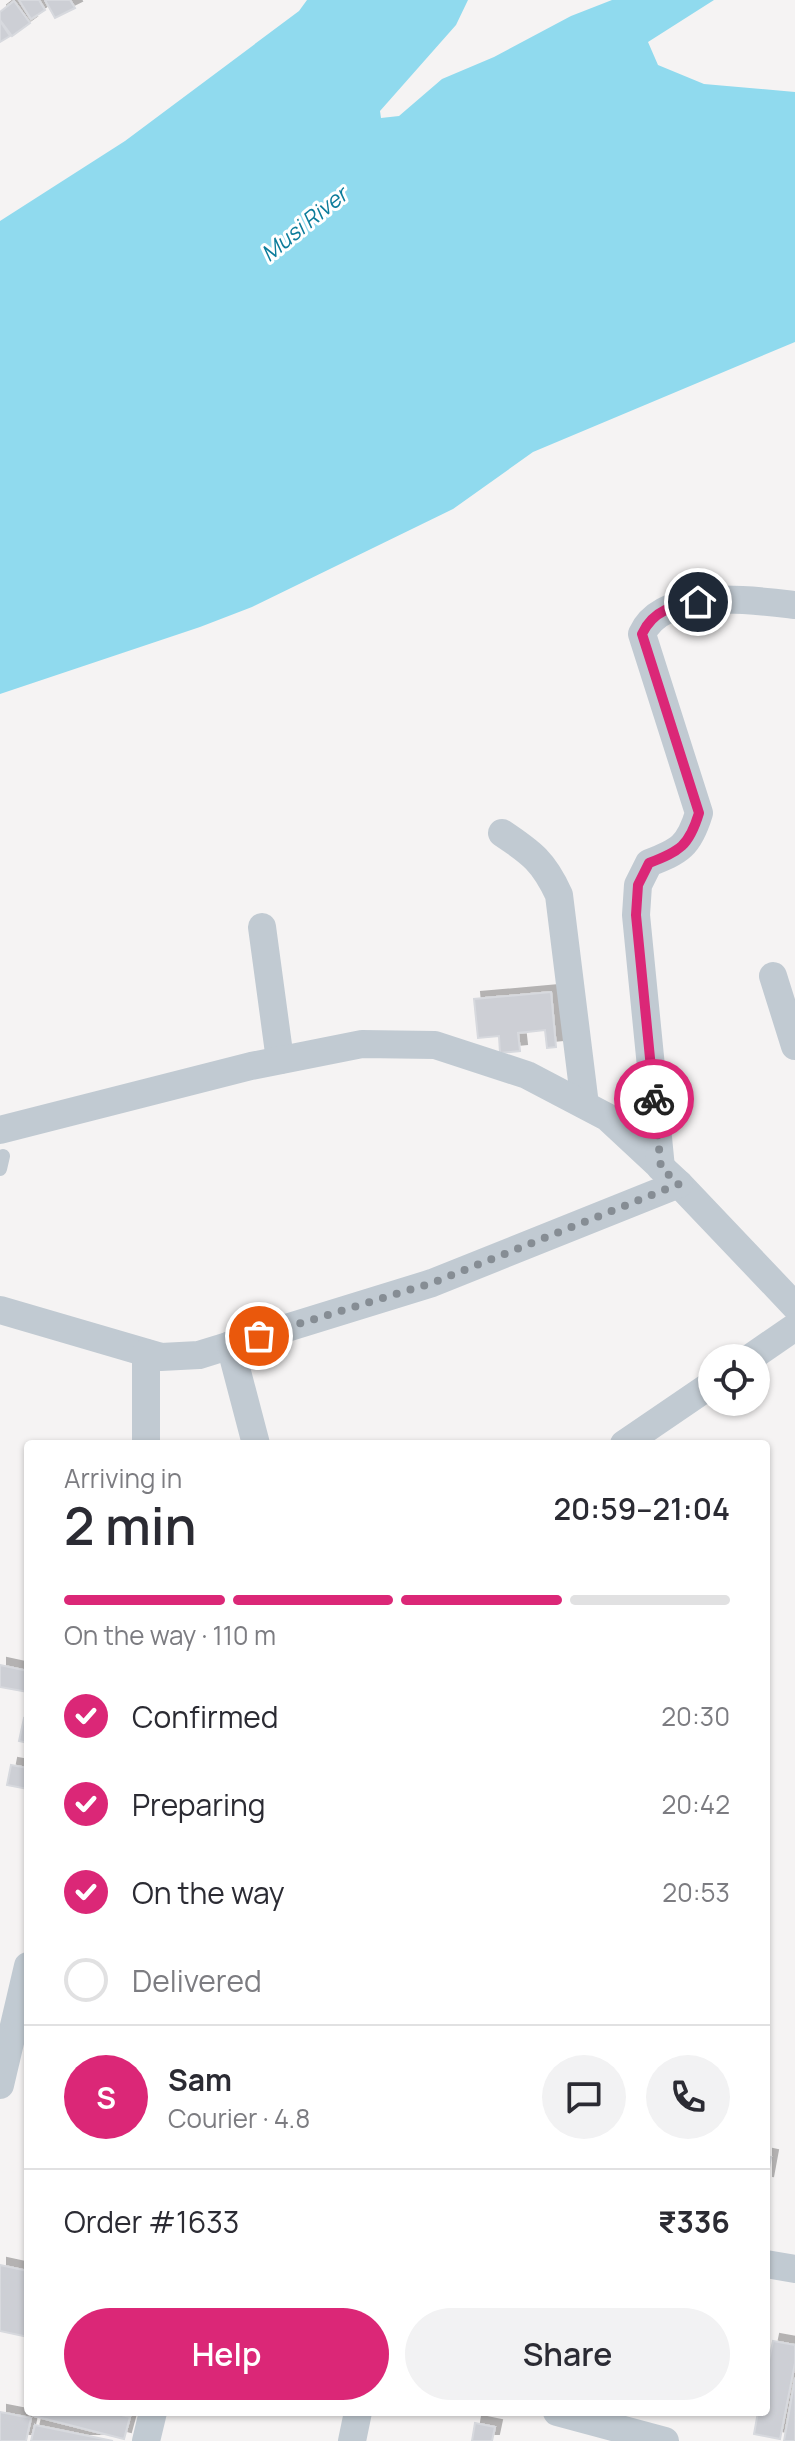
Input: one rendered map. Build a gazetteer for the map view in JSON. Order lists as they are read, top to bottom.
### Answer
{
  "water": ["Musi River"],
  "page": {
    "heading": ["2 min", "Arriving in", "20:59–21:04"],
    "panel": [
      "Sam",
      "Courier · 4.8",
      "Order #1633",
      "₹336"
    ],
    "bar": "On the way · 110 m",
    "list": [
      ["Confirmed", "20:30"],
      ["Preparing", "20:42"],
      ["On the way", "20:53"],
      "Delivered"
    ],
    "round": "S",
    "buttons": ["Help", "Share"]
  }
}
